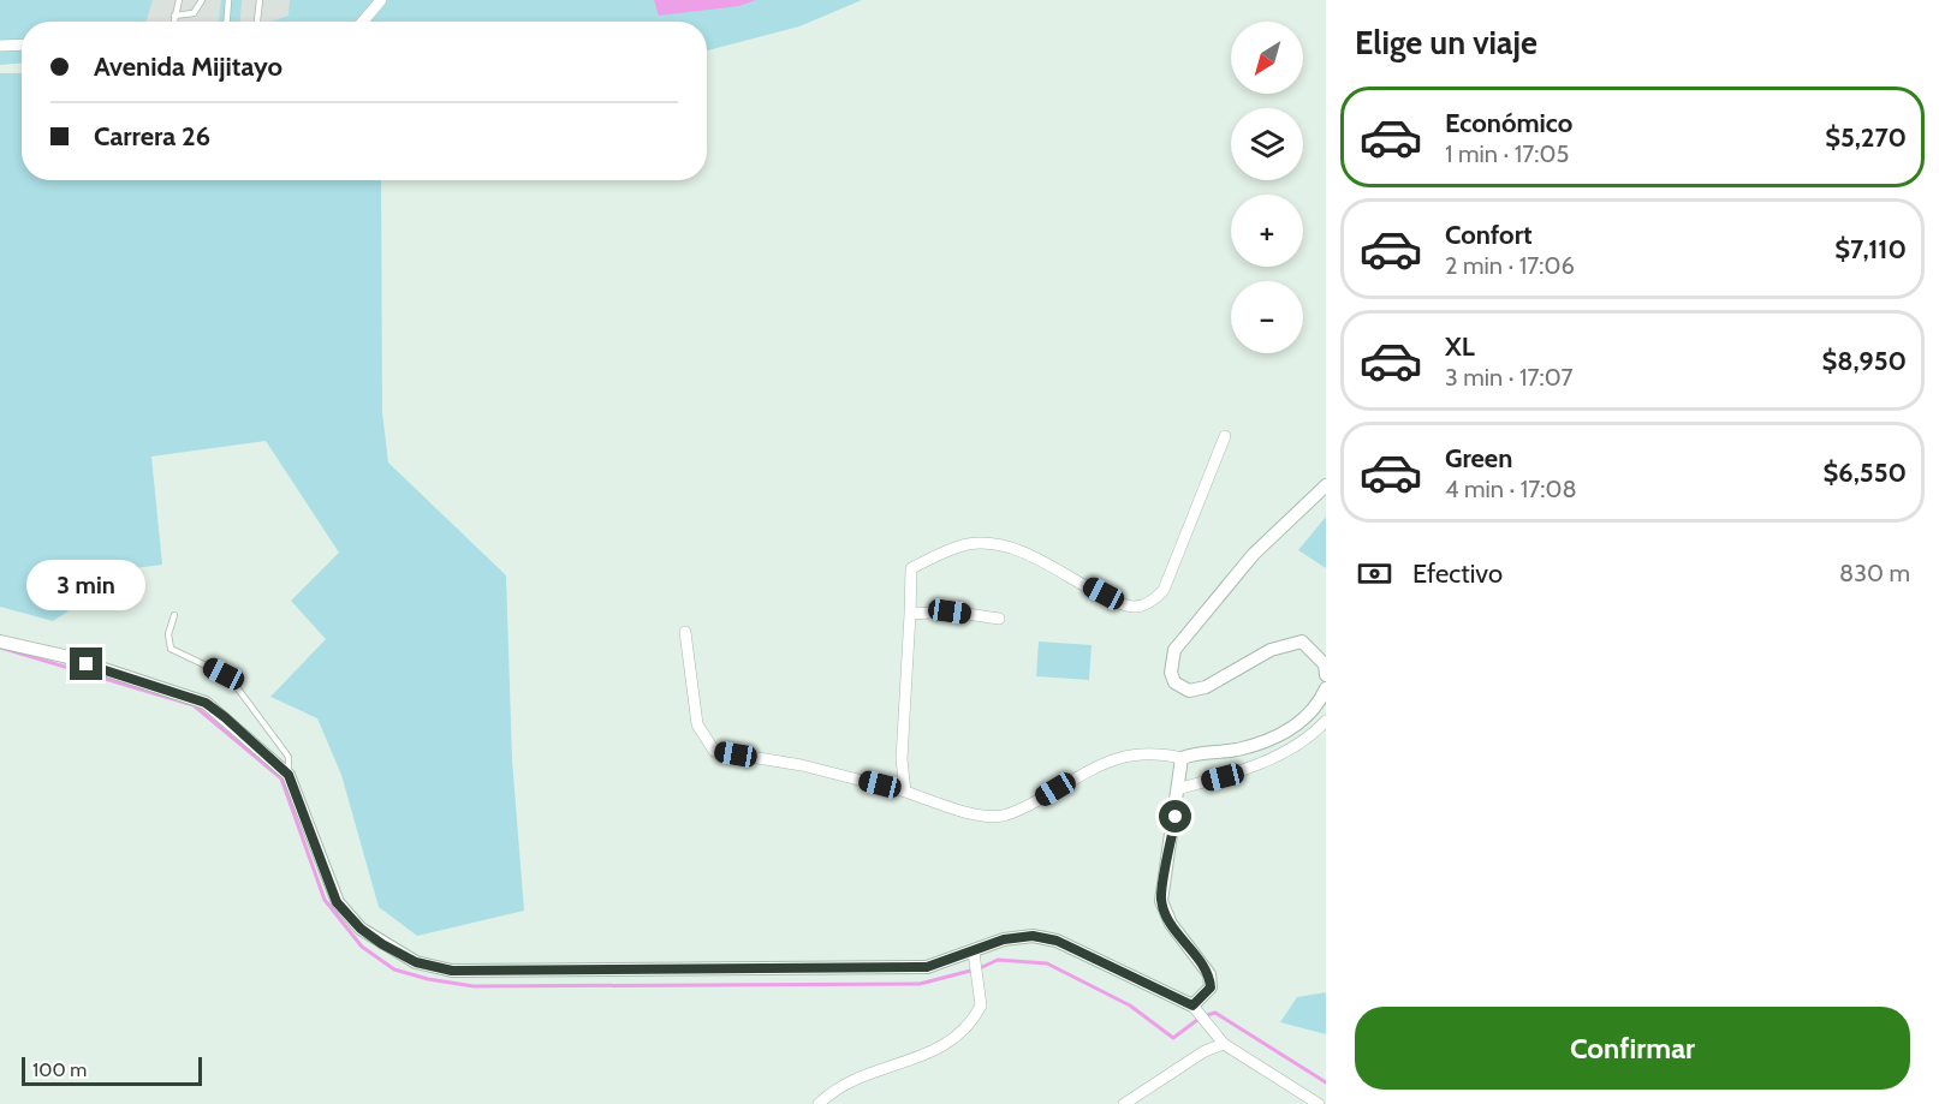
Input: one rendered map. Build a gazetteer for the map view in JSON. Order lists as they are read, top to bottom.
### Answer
{
  "scale_bar": "100 m",
  "north": "bottom left",
  "page": {
    "heading": "Elige un viaje",
    "map_buttons": ["+", "−"],
    "banner": ["Avenida Mijitayo", "Carrera 26"],
    "list": [
      {
        "name": "Económico",
        "note": "1 min · 17:05",
        "value": "$5,270"
      },
      {
        "name": "Confort",
        "note": "2 min · 17:06",
        "value": "$7,110"
      },
      {
        "name": "XL",
        "note": "3 min · 17:07",
        "value": "$8,950"
      },
      {
        "name": "Green",
        "note": "4 min · 17:08",
        "value": "$6,550"
      }
    ],
    "pay": ["Efectivo", "830 m"],
    "bubble": "3 min",
    "buttons": "Confirmar",
    "scale": "100 m"
  }
}
